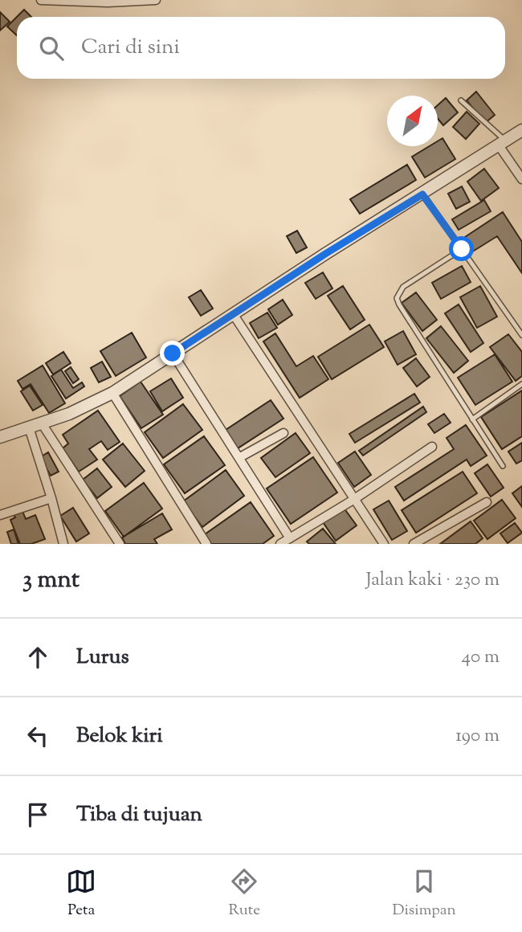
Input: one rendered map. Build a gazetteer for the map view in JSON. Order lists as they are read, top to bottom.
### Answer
{
  "north": "top right",
  "page": {
    "search": "Cari di sini",
    "heading": ["3 mnt", "Jalan kaki · 230 m"],
    "list": [
      ["Lurus", "40 m"],
      ["Belok kiri", "190 m"],
      "Tiba di tujuan"
    ],
    "nav": ["Peta", "Rute", "Disimpan"]
  }
}
